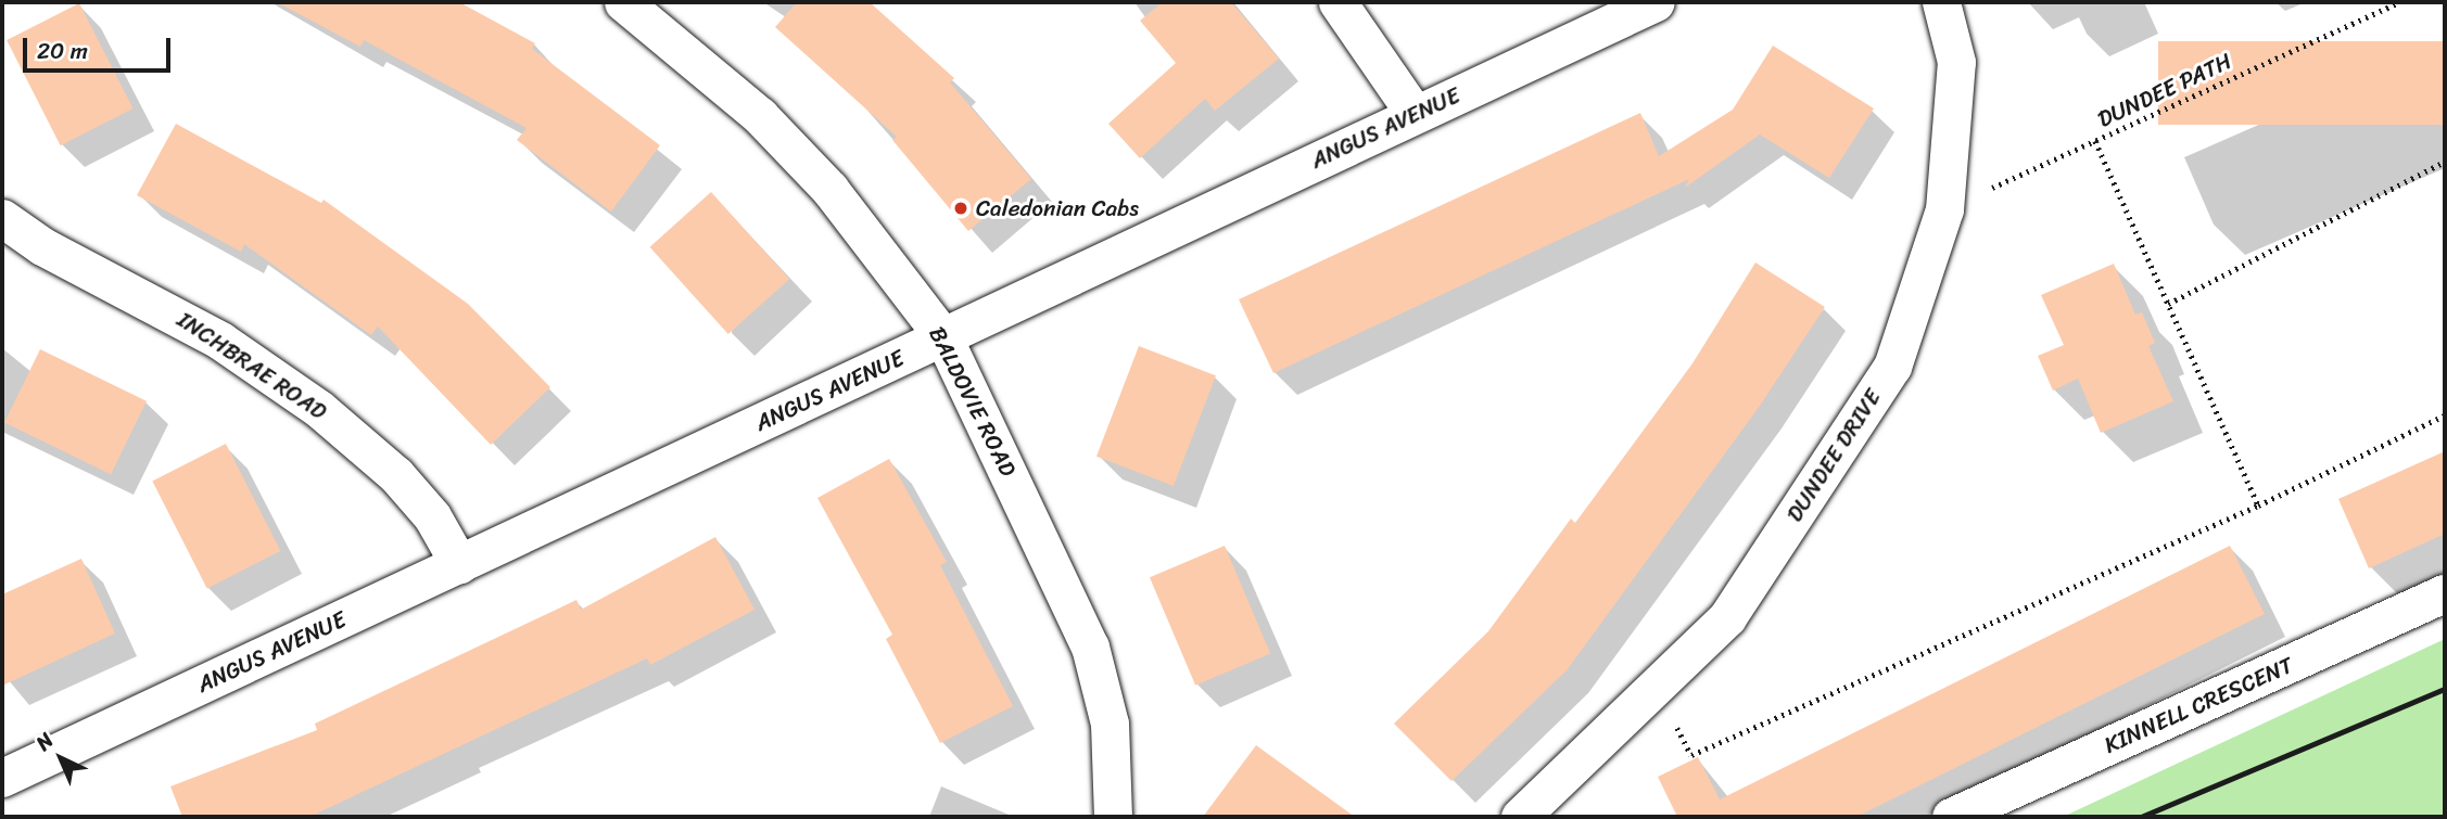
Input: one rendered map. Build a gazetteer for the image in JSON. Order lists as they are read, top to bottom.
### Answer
{
  "streets": {
    "street": [
      "ANGUS AVENUE",
      "INCHBRAE ROAD",
      "BALDOVIE ROAD",
      "DUNDEE DRIVE",
      "KINNELL CRESCENT"
    ],
    "path": ["DUNDEE PATH"]
  },
  "crossings": [
    ["DUNDEE PATH", "DUNDEE DRIVE"],
    ["ANGUS AVENUE", "INCHBRAE ROAD"],
    ["ANGUS AVENUE", "BALDOVIE ROAD"]
  ],
  "places": ["Caledonian Cabs"],
  "scale_bar": "20 m",
  "north": "top left"
}
